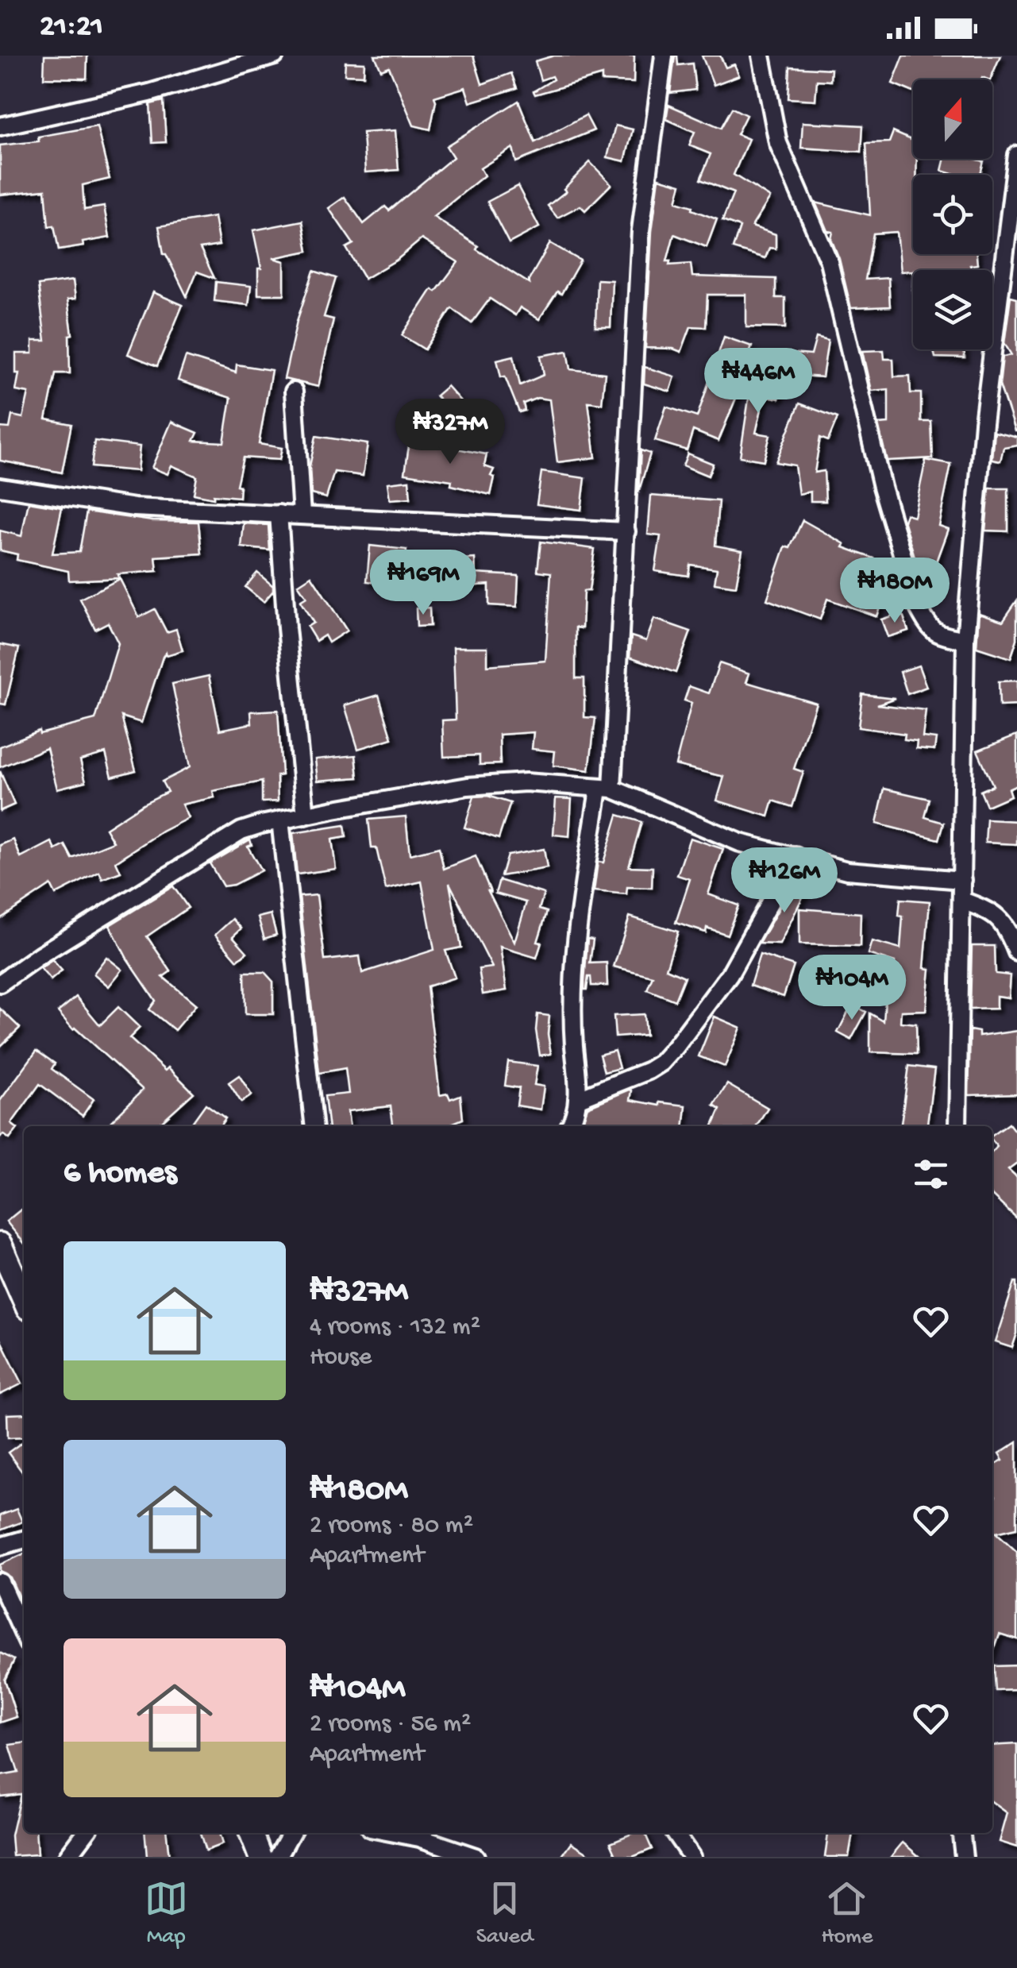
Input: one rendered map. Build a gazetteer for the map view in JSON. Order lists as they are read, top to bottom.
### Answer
{
  "north": "top",
  "page": {
    "status": "21:21",
    "price": [
      "₦446M",
      "₦327M",
      "₦169M",
      "₦180M",
      "₦126M",
      "₦104M"
    ],
    "heading": "6 homes",
    "list": [
      {
        "name": "₦327M",
        "note": "4 rooms · 132 m² · House"
      },
      {
        "name": "₦180M",
        "note": "2 rooms · 80 m² · Apartment"
      },
      {
        "name": "₦104M",
        "note": "2 rooms · 56 m² · Apartment"
      }
    ],
    "tabs": ["Map", "Saved", "Home"]
  }
}
